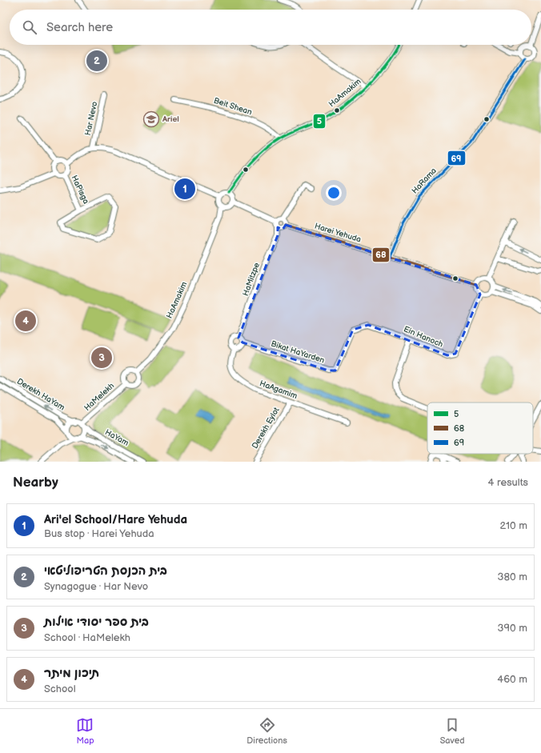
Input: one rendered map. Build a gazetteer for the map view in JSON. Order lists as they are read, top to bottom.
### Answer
{
  "streets": {
    "street": [
      "HaAmakim",
      "Beit Shean",
      "Har Nevo",
      "HaRama",
      "HaPisga",
      "Harei Yehuda",
      "HaMitzpe",
      "Ein Hanoch",
      "Bikat HaYarden",
      "HaAgamim",
      "Derekh HaYam",
      "HaMelekh",
      "Derekh Eylot",
      "HaYam"
    ]
  },
  "crossings": [
    ["HaAmakim", "Beit Shean"],
    ["HaAmakim", "HaMelekh"],
    ["HaRama", "Harei Yehuda"],
    ["Harei Yehuda", "HaMitzpe"],
    ["Harei Yehuda", "Ein Hanoch"],
    ["HaMitzpe", "Bikat HaYarden"],
    ["HaMitzpe", "HaAgamim"],
    ["Ein Hanoch", "Bikat HaYarden"],
    ["Bikat HaYarden", "HaAgamim"],
    ["HaAgamim", "Derekh Eylot"],
    ["Derekh HaYam", "HaMelekh"],
    ["Derekh HaYam", "HaYam"],
    ["HaMelekh", "HaYam"]
  ],
  "places": {
    "school or university": ["Ariel"]
  },
  "lines": ["transit line 5", "transit line 69", "transit line 68"],
  "legend": ["5", "68", "69"],
  "page": {
    "search": "Search here",
    "pins": [
      "2",
      "1",
      "4",
      "3"
    ],
    "heading": ["Nearby", "4 results"],
    "list": [
      {
        "mark": "1",
        "name": "Ari'el School/Hare Yehuda",
        "note": "Bus stop · Harei Yehuda",
        "value": "210 m"
      },
      {
        "mark": "2",
        "name": "בית הכנסת הטריפוליטאי",
        "note": "Synagogue · Har Nevo",
        "value": "380 m"
      },
      {
        "mark": "3",
        "name": "בית ספר יסודי אילות",
        "note": "School · HaMelekh",
        "value": "390 m"
      },
      {
        "mark": "4",
        "name": "תיכון מיתר",
        "note": "School",
        "value": "460 m"
      }
    ],
    "nav": ["Map", "Directions", "Saved"]
  }
}
